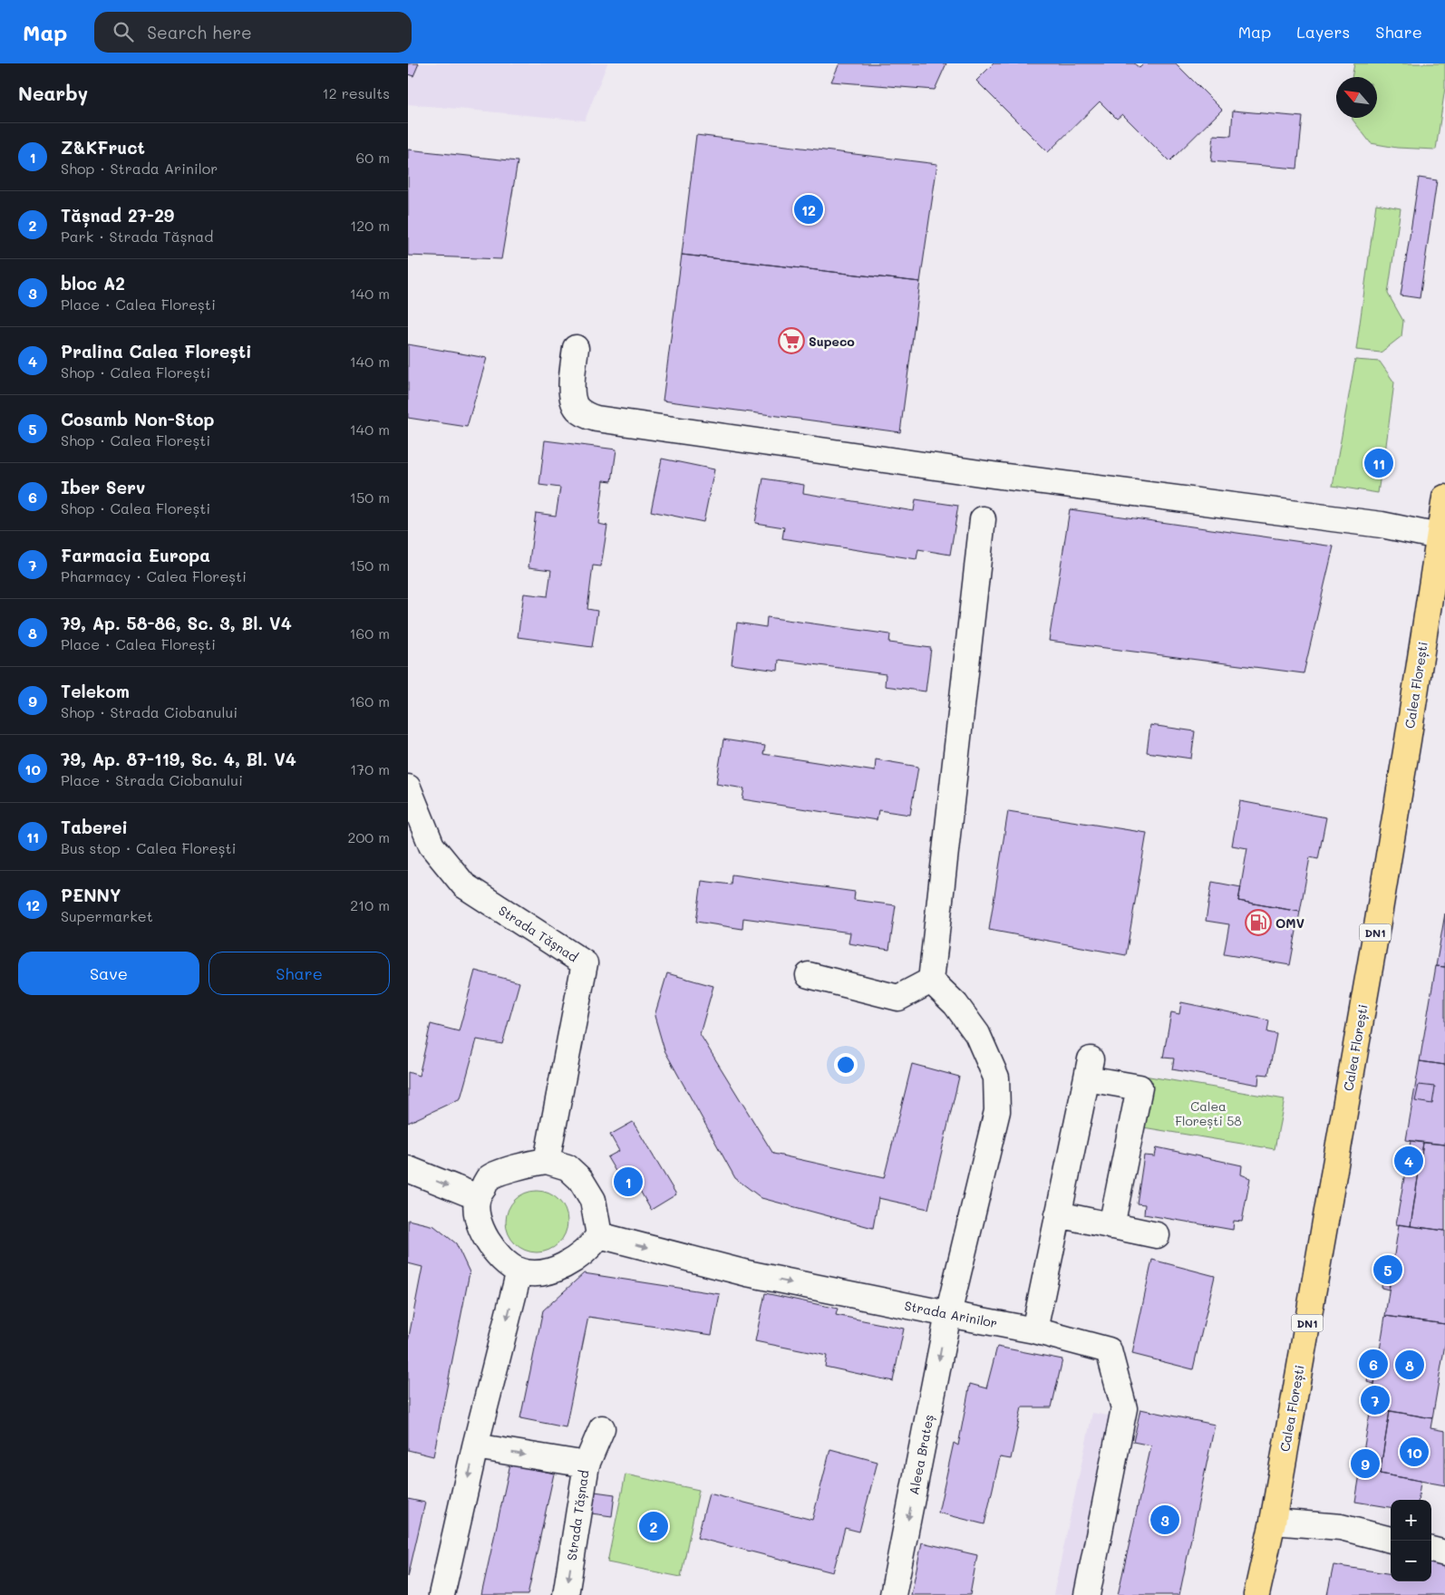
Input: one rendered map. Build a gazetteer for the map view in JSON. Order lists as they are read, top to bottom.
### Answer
{
  "streets": {
    "main road": ["Calea Florești", "DN1"],
    "street": ["Strada Tășnad", "Strada Arinilor", "Aleea Brateș"]
  },
  "crossings": [
    ["Strada Tășnad", "Strada Arinilor"],
    ["Strada Arinilor", "Aleea Brateș"]
  ],
  "one_way": ["Strada Arinilor", "Aleea Brateș"],
  "parks": ["Calea Florești 58"],
  "places": {
    "supermarket": ["Supeco"],
    "fuel station": ["OMV"]
  },
  "north": "top left",
  "page": {
    "header": "Map",
    "search": "Search here",
    "nav": ["Map", "Layers", "Share"],
    "heading": ["Nearby", "12 results"],
    "list": [
      {
        "mark": "1",
        "name": "Z&KFruct",
        "note": "Shop · Strada Arinilor",
        "value": "60 m"
      },
      {
        "mark": "2",
        "name": "Tășnad 27-29",
        "note": "Park · Strada Tășnad",
        "value": "120 m"
      },
      {
        "mark": "3",
        "name": "bloc A2",
        "note": "Place · Calea Florești",
        "value": "140 m"
      },
      {
        "mark": "4",
        "name": "Pralina Calea Florești",
        "note": "Shop · Calea Florești",
        "value": "140 m"
      },
      {
        "mark": "5",
        "name": "Cosamb Non-Stop",
        "note": "Shop · Calea Florești",
        "value": "140 m"
      },
      {
        "mark": "6",
        "name": "Iber Serv",
        "note": "Shop · Calea Florești",
        "value": "150 m"
      },
      {
        "mark": "7",
        "name": "Farmacia Europa",
        "note": "Pharmacy · Calea Florești",
        "value": "150 m"
      },
      {
        "mark": "8",
        "name": "79, Ap. 58-86, Sc. 3, Bl. V4",
        "note": "Place · Calea Florești",
        "value": "160 m"
      },
      {
        "mark": "9",
        "name": "Telekom",
        "note": "Shop · Strada Ciobanului",
        "value": "160 m"
      },
      {
        "mark": "10",
        "name": "79, Ap. 87-119, Sc. 4, Bl. V4",
        "note": "Place · Strada Ciobanului",
        "value": "170 m"
      },
      {
        "mark": "11",
        "name": "Taberei",
        "note": "Bus stop · Calea Florești",
        "value": "200 m"
      },
      {
        "mark": "12",
        "name": "PENNY",
        "note": "Supermarket",
        "value": "210 m"
      }
    ],
    "pins": [
      "12",
      "11",
      "4",
      "1",
      "5",
      "6",
      "8",
      "7",
      "10",
      "9",
      "3",
      "2"
    ],
    "buttons": ["Save", "Share"],
    "map_buttons": ["+", "−"]
  }
}
